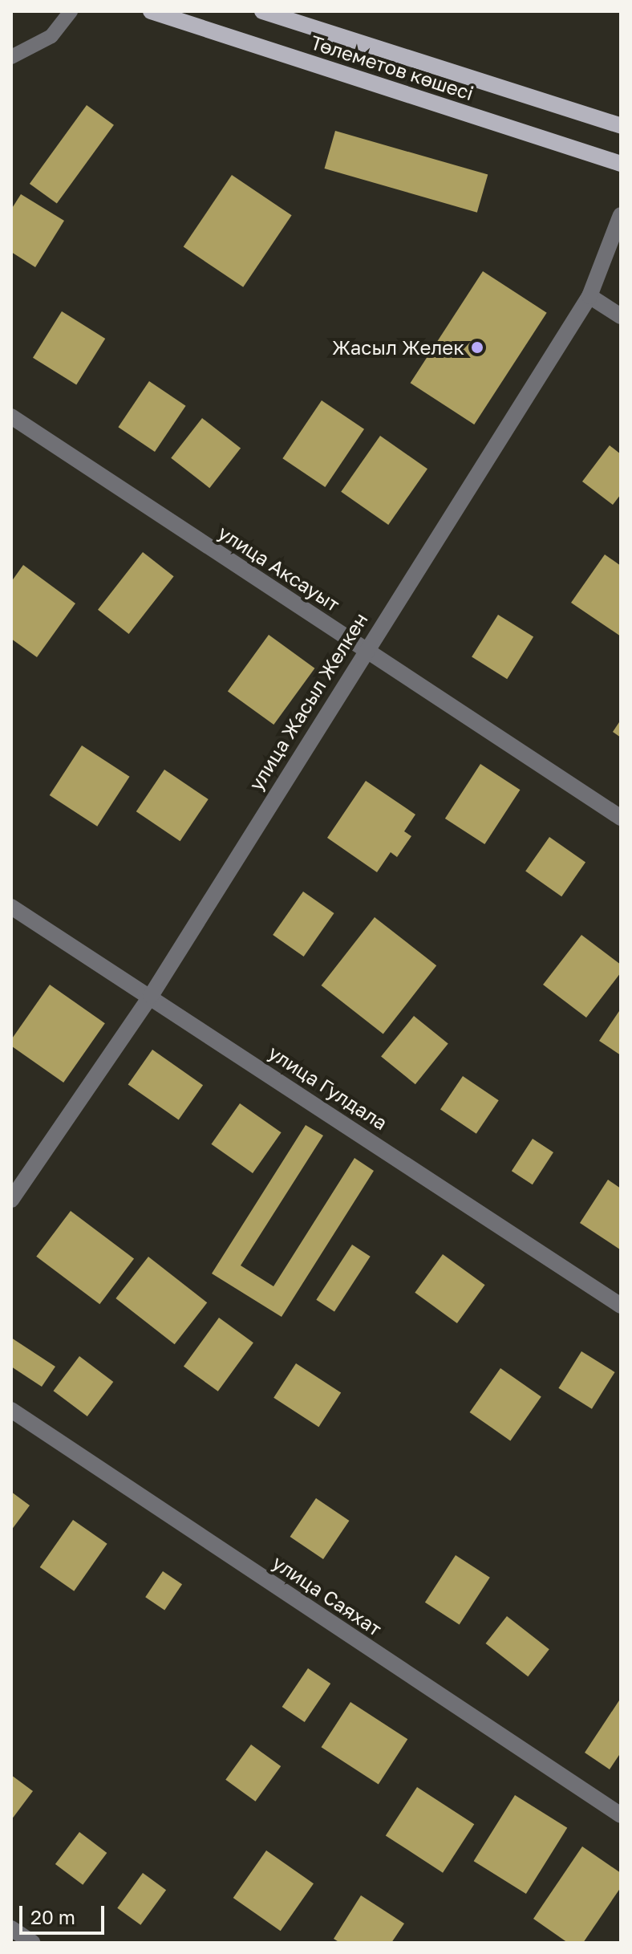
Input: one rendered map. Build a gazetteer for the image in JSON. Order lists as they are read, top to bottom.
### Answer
{
  "streets": {
    "main road": ["Төлеметов көшесі"],
    "street": [
      "улица Аксауыт",
      "улица Жасыл Желкен",
      "улица Гулдала",
      "улица Саяхат"
    ]
  },
  "crossings": [
    ["улица Аксауыт", "улица Жасыл Желкен"],
    ["улица Жасыл Желкен", "улица Гулдала"]
  ],
  "places": ["Жасыл Желек"],
  "scale_bar": "20 m"
}
